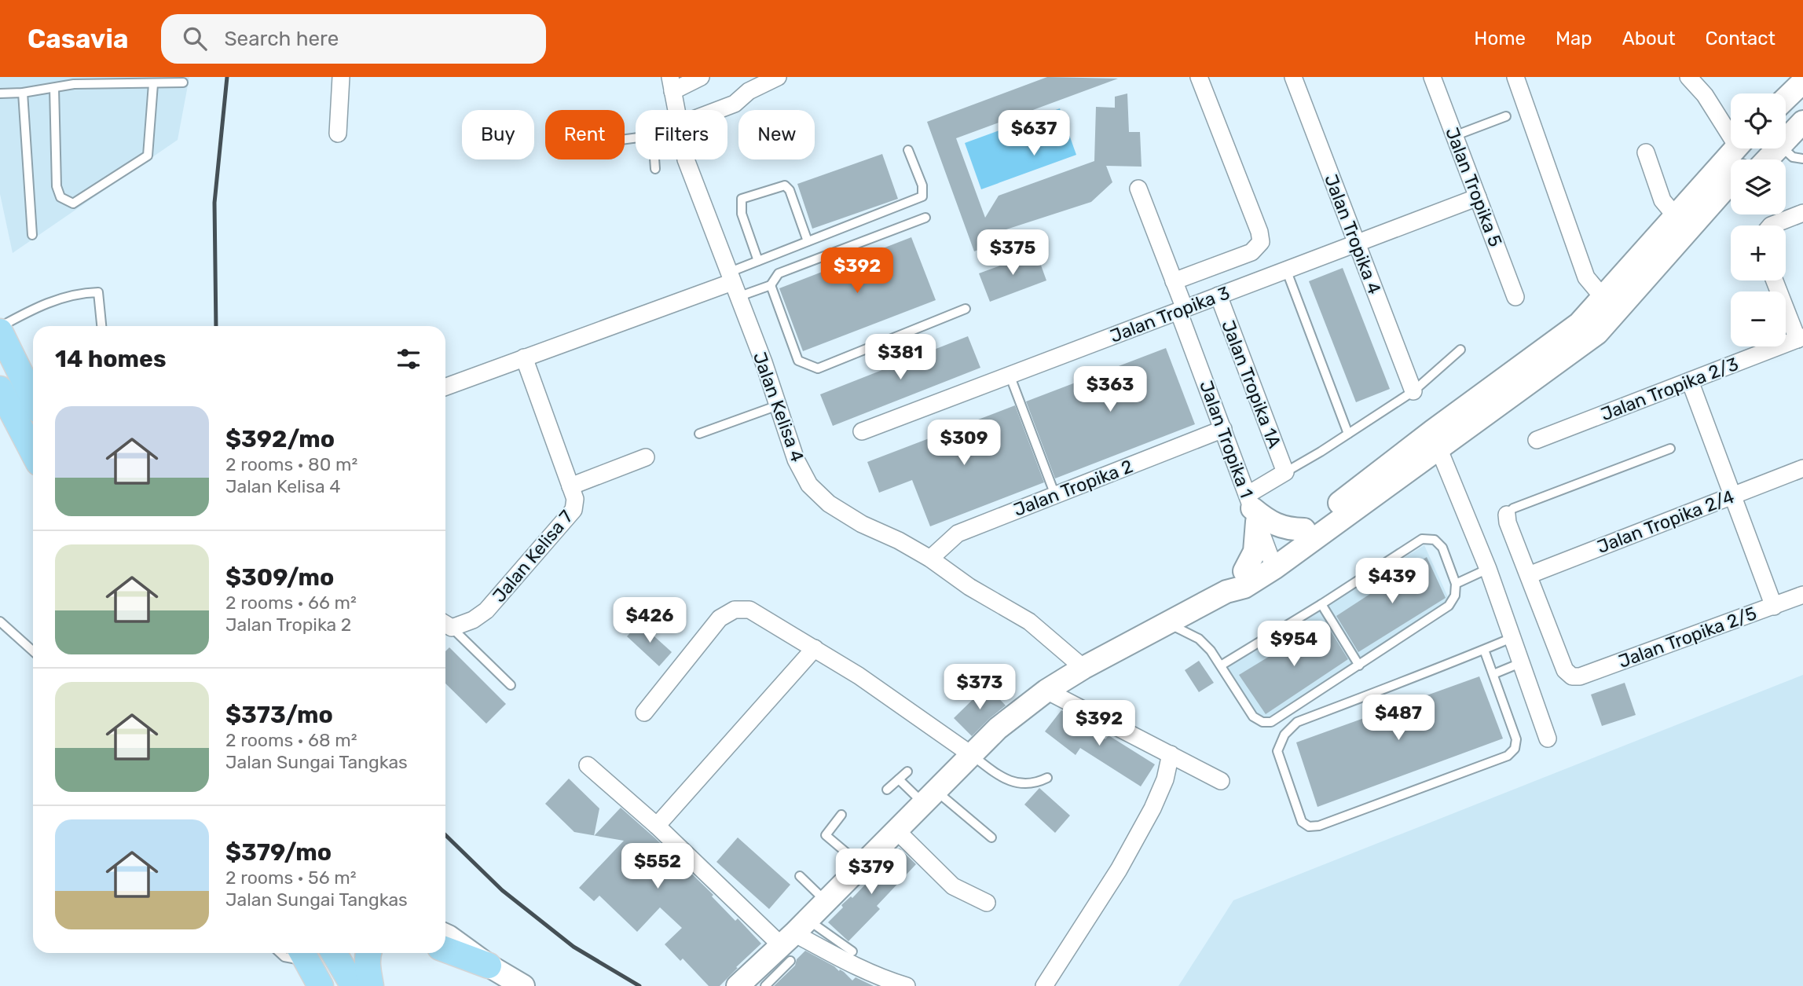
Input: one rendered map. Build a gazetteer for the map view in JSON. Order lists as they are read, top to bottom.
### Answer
{
  "streets": {
    "street": [
      "Jalan Tropika 5",
      "Jalan Tropika 4",
      "Jalan Tropika 3",
      "Jalan Tropika 1A",
      "Jalan Tropika 2/3",
      "Jalan Kelisa 4",
      "Jalan Tropika 1",
      "Jalan Tropika 2",
      "Jalan Tropika 2/4",
      "Jalan Kelisa 7",
      "Jalan Tropika 2/5"
    ]
  },
  "crossings": [
    ["Jalan Tropika 5", "Jalan Tropika 3"],
    ["Jalan Tropika 4", "Jalan Tropika 3"],
    ["Jalan Tropika 3", "Jalan Tropika 1A"],
    ["Jalan Tropika 3", "Jalan Tropika 1"],
    ["Jalan Kelisa 4", "Jalan Tropika 2"],
    ["Jalan Tropika 1", "Jalan Tropika 2"],
    ["Jalan Tropika 2/4", "Jalan Tropika 2/5"]
  ],
  "page": {
    "header": "Casavia",
    "search": "Search here",
    "nav": [
      "Home",
      "Map",
      "About",
      "Contact"
    ],
    "map_buttons": ["+", "−"],
    "price": [
      "$637",
      "$375",
      "$392",
      "$381",
      "$363",
      "$309",
      "$439",
      "$426",
      "$954",
      "$373",
      "$487",
      "$392",
      "$552",
      "$379"
    ],
    "chip": [
      "Buy",
      "Rent",
      "Filters",
      "New"
    ],
    "heading": "14 homes",
    "list": [
      {
        "name": "$392/mo",
        "note": "2 rooms · 80 m² · Jalan Kelisa 4"
      },
      {
        "name": "$309/mo",
        "note": "2 rooms · 66 m² · Jalan Tropika 2"
      },
      {
        "name": "$373/mo",
        "note": "2 rooms · 68 m² · Jalan Sungai Tangkas"
      },
      {
        "name": "$379/mo",
        "note": "2 rooms · 56 m² · Jalan Sungai Tangkas"
      }
    ]
  }
}
